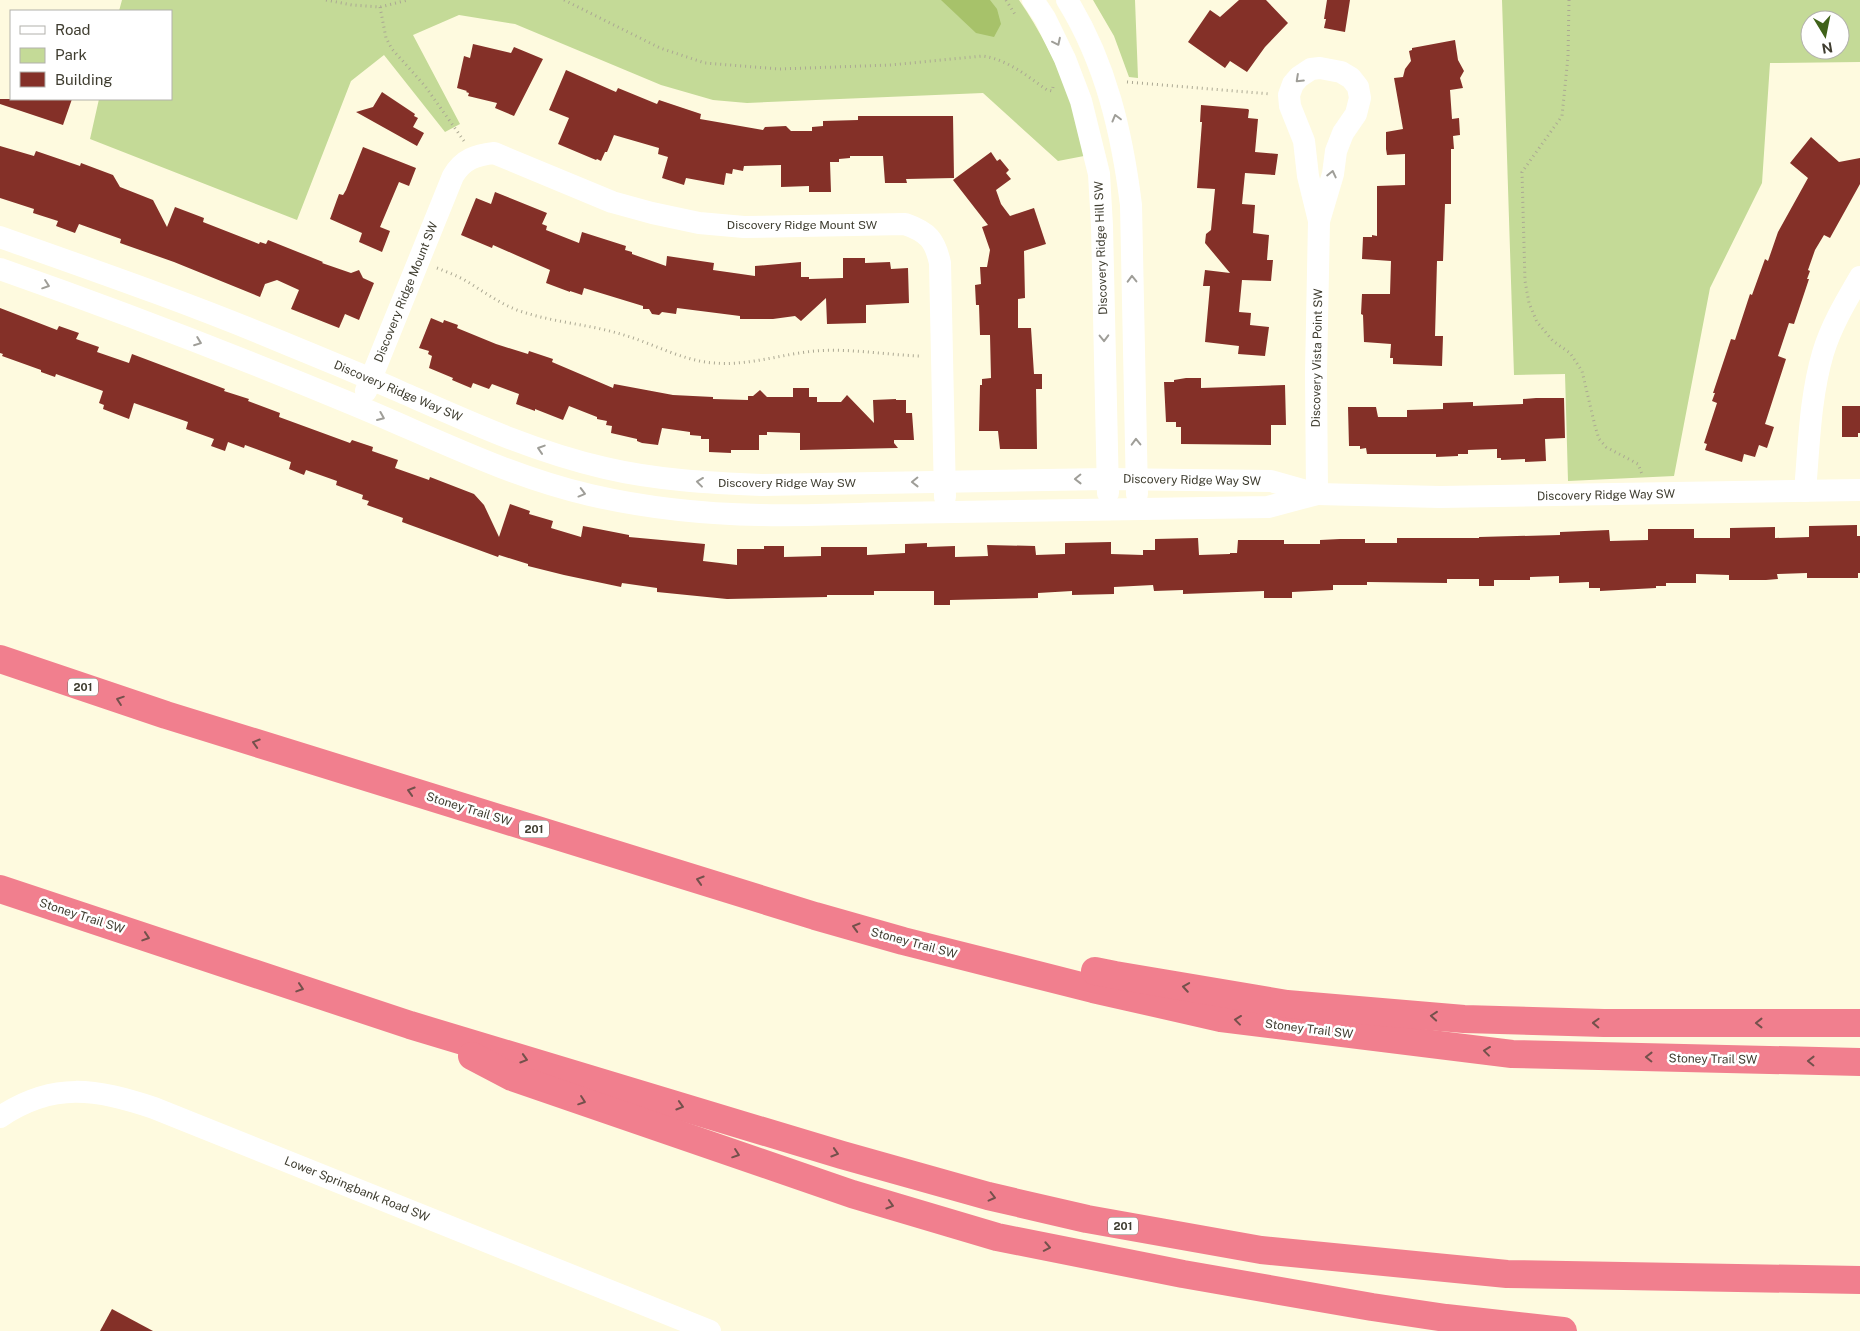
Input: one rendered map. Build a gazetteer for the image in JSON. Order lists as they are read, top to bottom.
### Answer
{
  "streets": {
    "highway": ["201", "Stoney Trail SW"],
    "street": [
      "Discovery Ridge Mount SW",
      "Discovery Ridge Hill SW",
      "Discovery Vista Point SW",
      "Discovery Ridge Way SW",
      "Lower Springbank Road SW"
    ]
  },
  "crossings": [
    ["Discovery Ridge Mount SW", "Discovery Ridge Way SW"],
    ["Discovery Ridge Hill SW", "Discovery Ridge Way SW"],
    ["Discovery Vista Point SW", "Discovery Ridge Way SW"]
  ],
  "legend": ["Road", "Park", "Building"],
  "north": "bottom"
}
